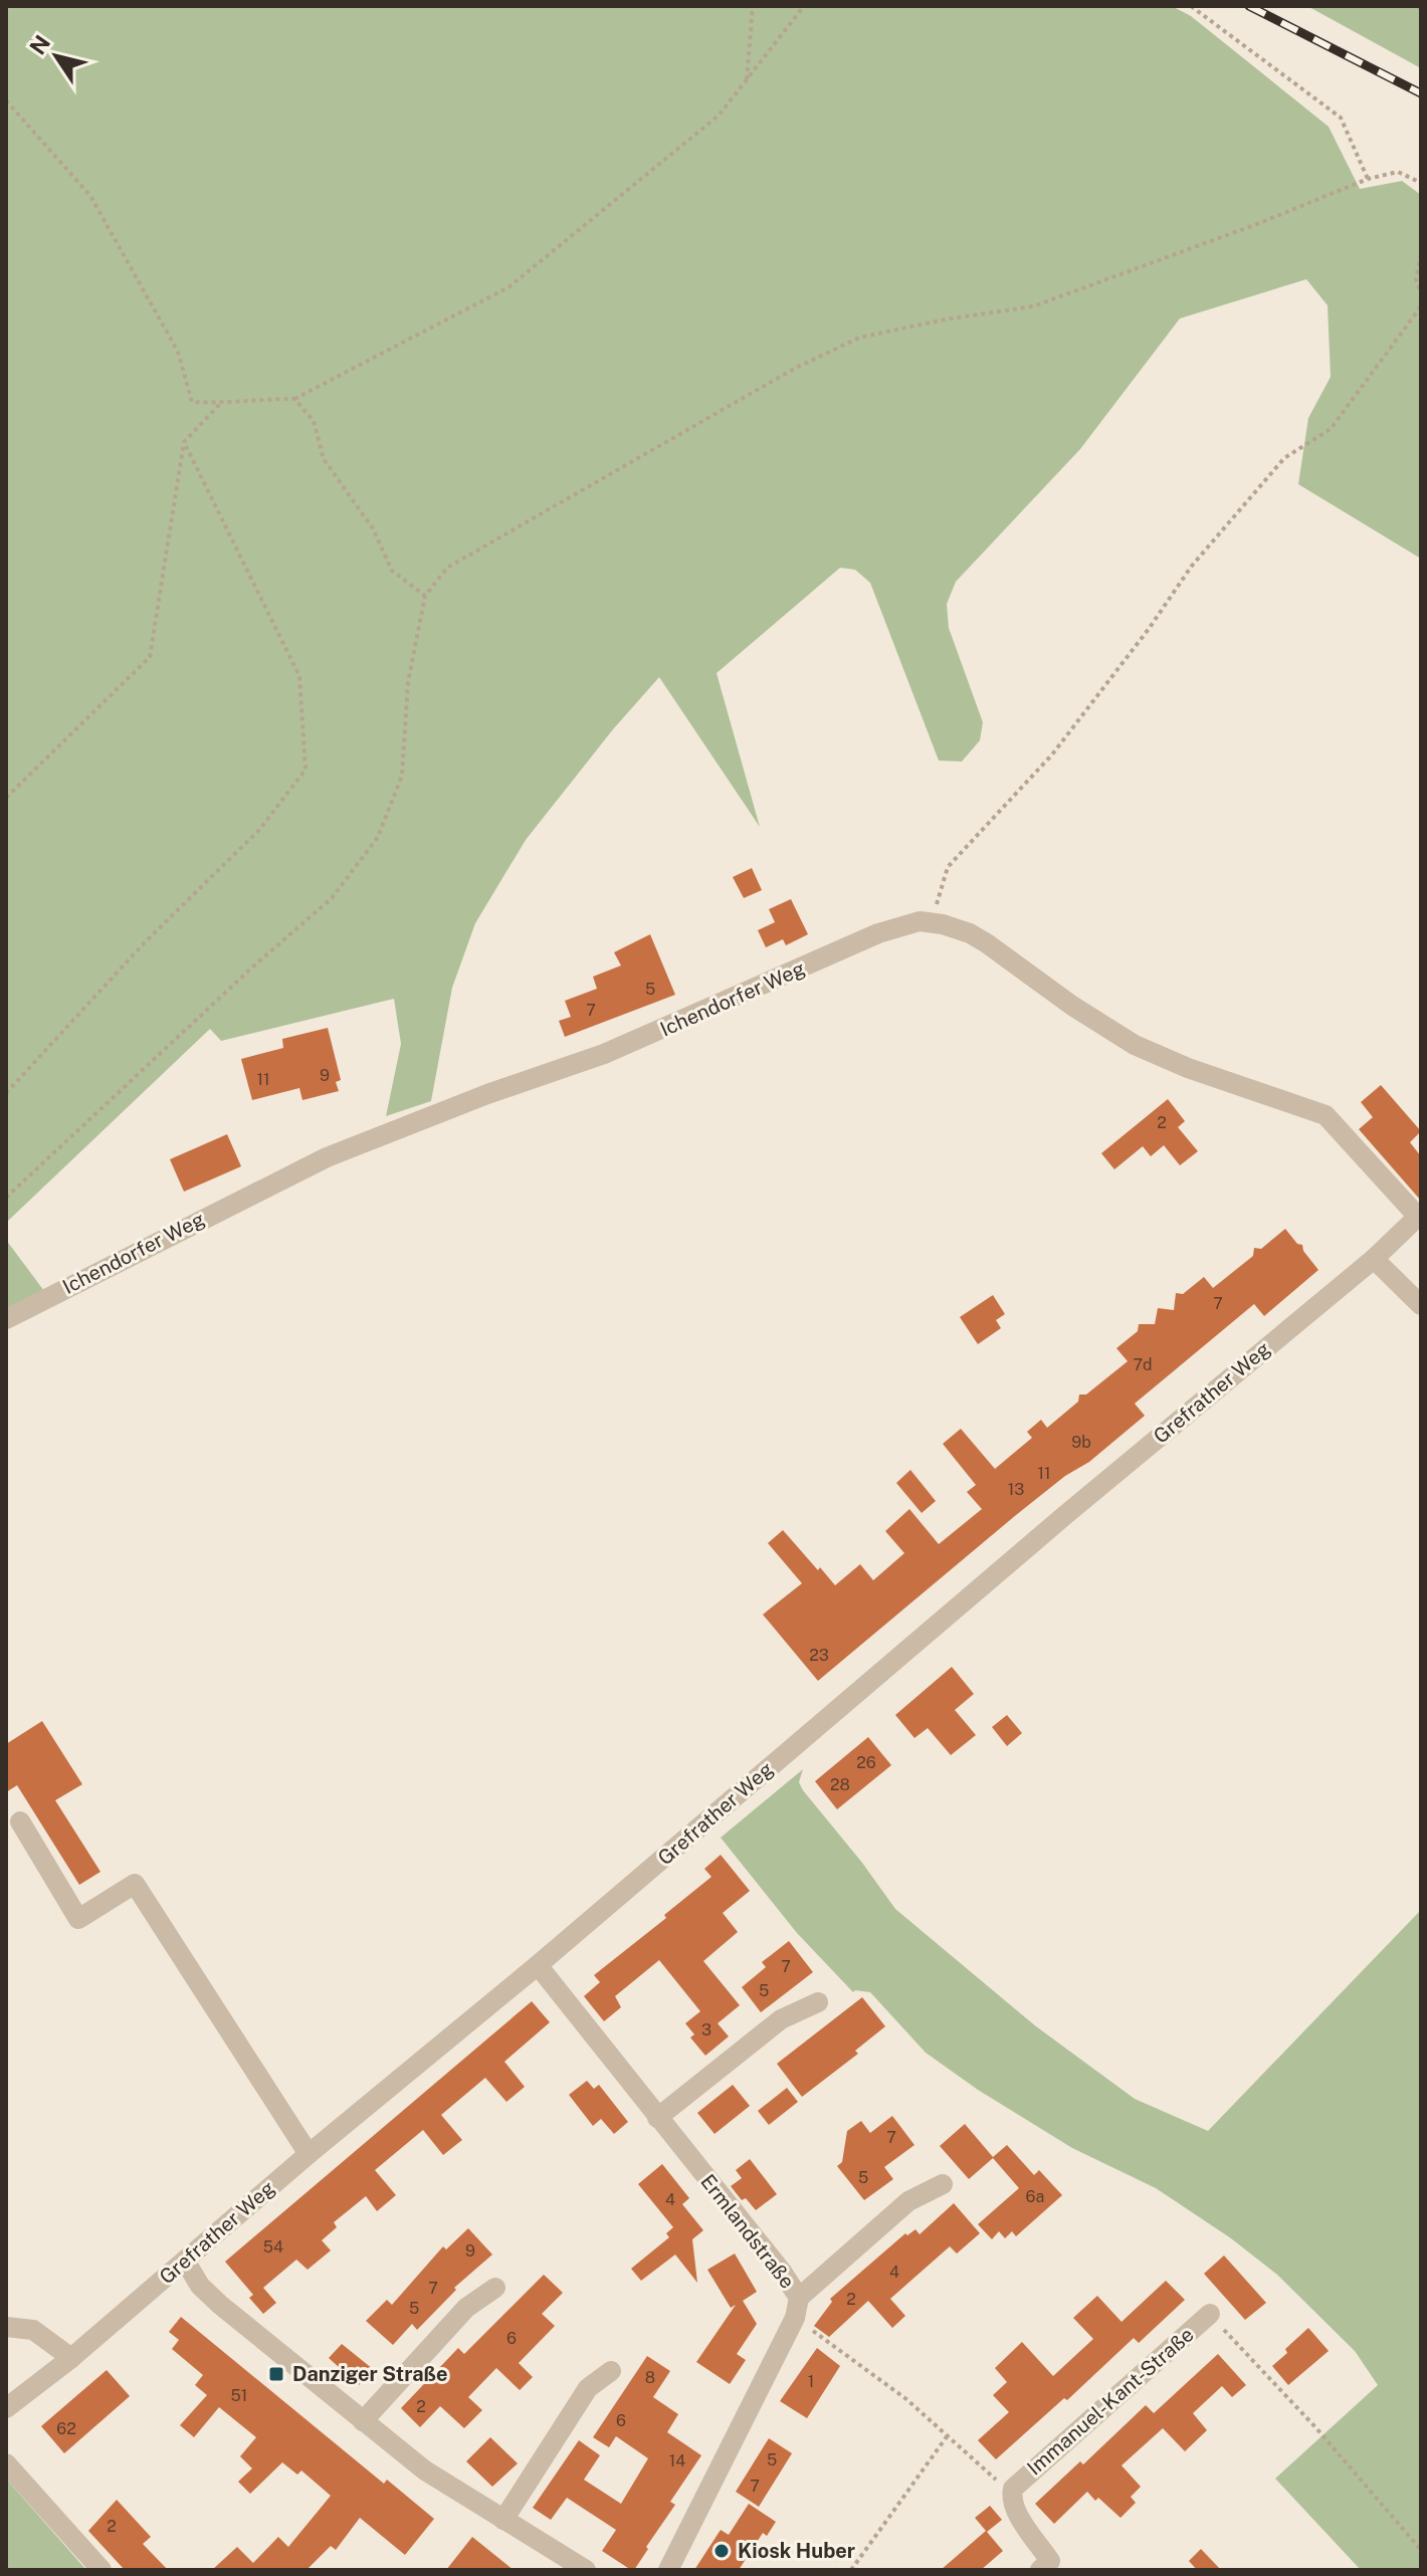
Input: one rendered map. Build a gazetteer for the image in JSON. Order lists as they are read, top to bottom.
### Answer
{
  "streets": {
    "street": [
      "Ichendorfer Weg",
      "Grefrather Weg",
      "Ermlandstraße",
      "Immanuel-Kant-Straße"
    ]
  },
  "crossings": [
    ["Ichendorfer Weg", "Grefrather Weg"],
    ["Grefrather Weg", "Ermlandstraße"]
  ],
  "places": {
    "transit": ["Danziger Straße"],
    "other": ["Kiosk Huber"]
  },
  "house_numbers": [
    "5",
    "7",
    "9",
    "11",
    "2",
    "7",
    "7d",
    "9b",
    "11",
    "13",
    "23",
    "26",
    "28",
    "7",
    "5",
    "3",
    "7",
    "5",
    "6a",
    "4",
    "54",
    "9",
    "4",
    "7",
    "2",
    "5",
    "6",
    "8",
    "1",
    "51",
    "2",
    "6",
    "62",
    "5",
    "14",
    "7",
    "2"
  ],
  "north": "top left"
}
